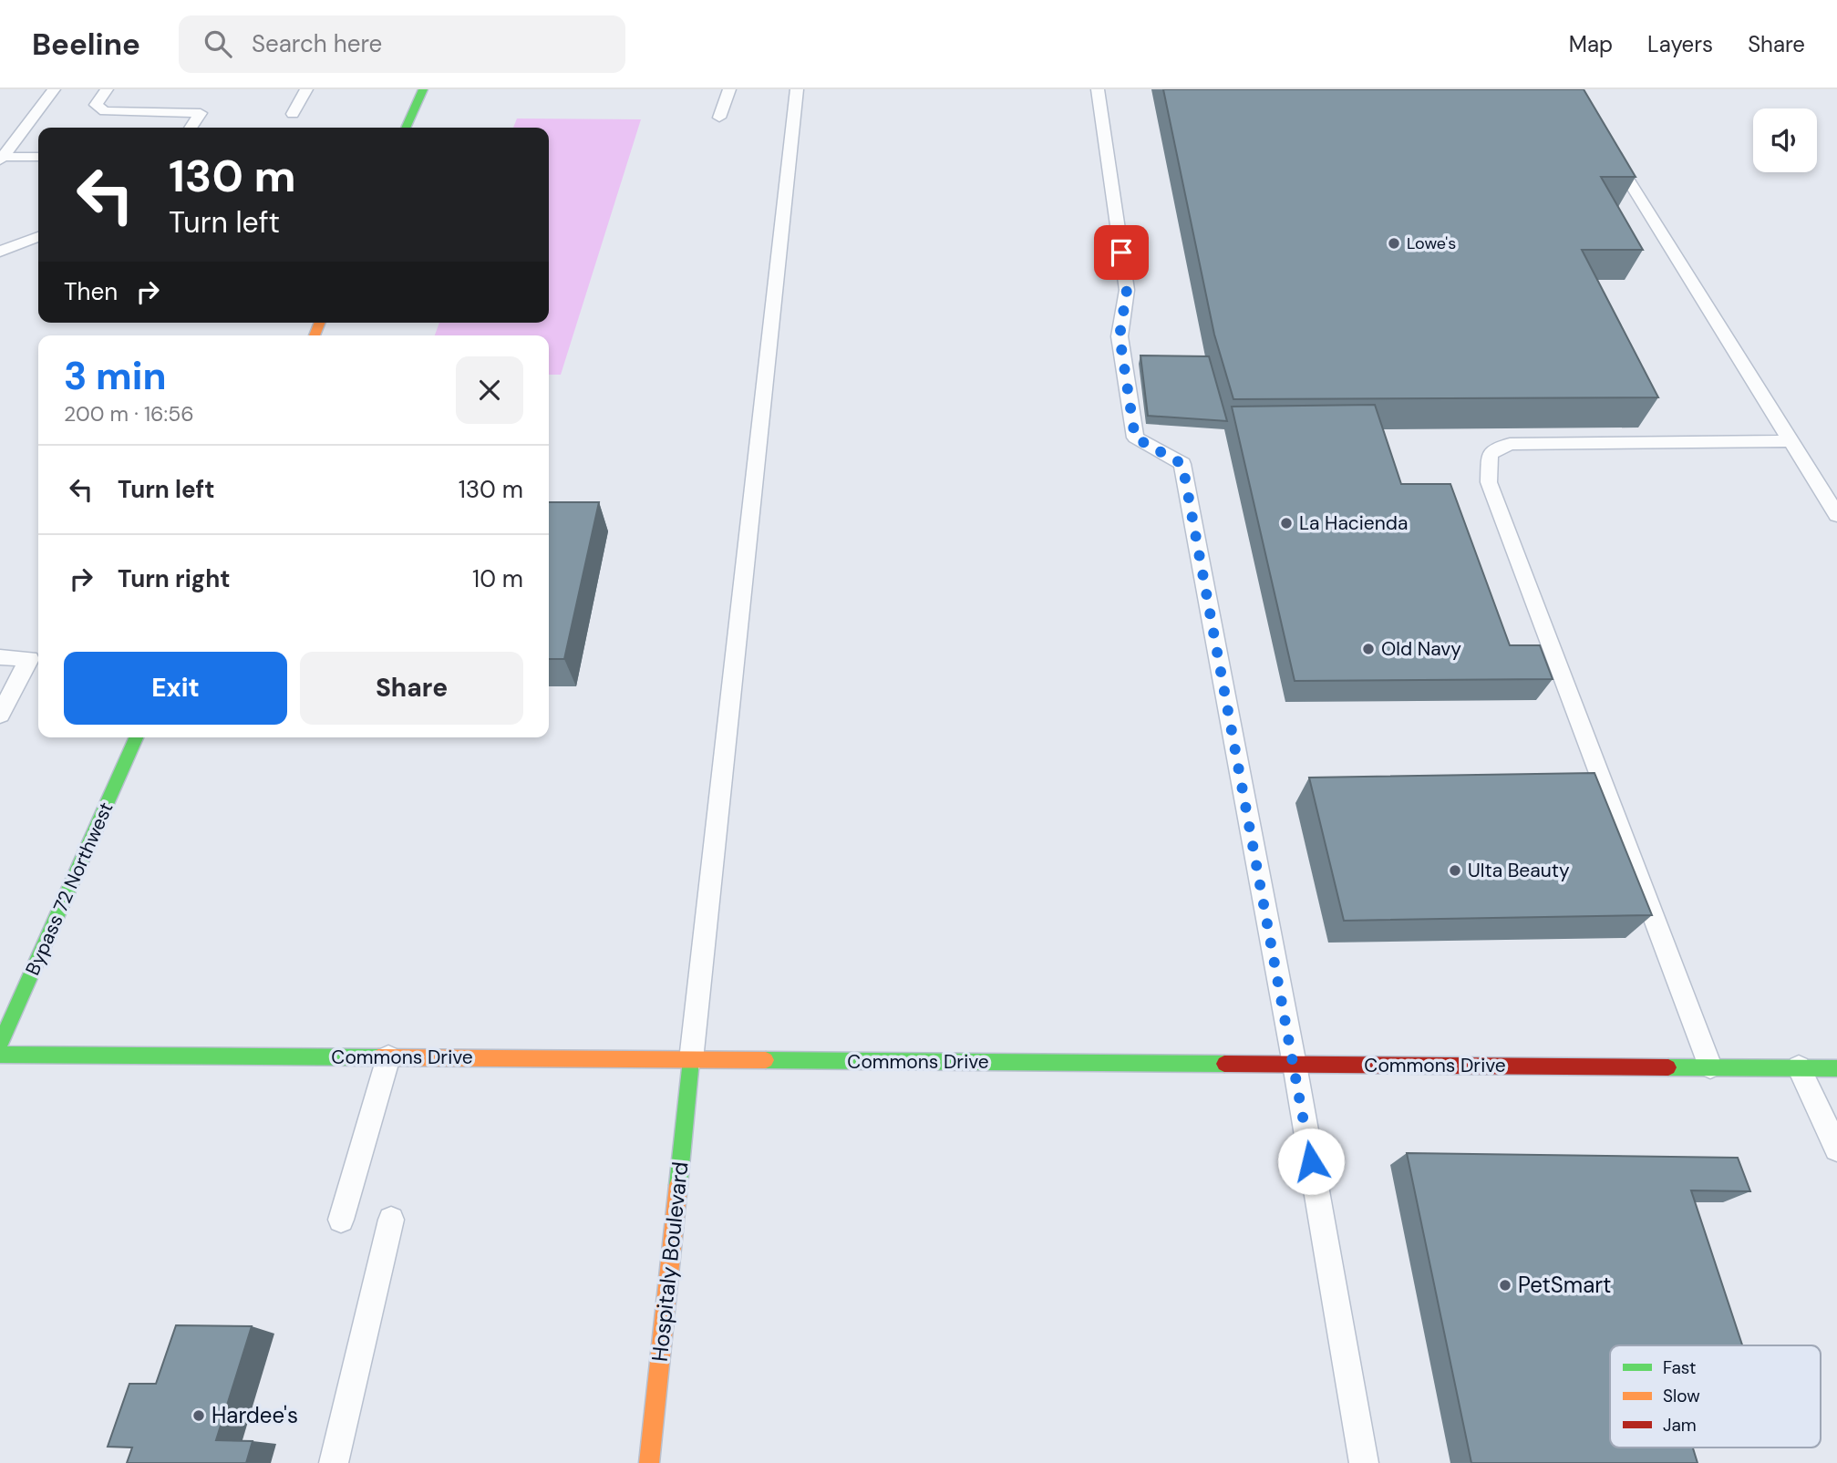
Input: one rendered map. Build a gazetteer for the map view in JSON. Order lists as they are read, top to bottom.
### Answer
{
  "streets": {
    "main road": ["Bypass 72 Northwest", "Commons Drive", "Hospitaly Boulevard"]
  },
  "crossings": [
    ["Commons Drive", "Hospitaly Boulevard"]
  ],
  "places": [
    "Lowe's",
    "La Hacienda",
    "Old Navy",
    "Ulta Beauty",
    "PetSmart",
    "Hardee's"
  ],
  "legend": ["Fast", "Slow", "Jam"],
  "page": {
    "header": "Beeline",
    "search": "Search here",
    "nav": ["Map", "Layers", "Share"],
    "turn": ["130 m", "Turn left"],
    "then": "Then",
    "heading": ["3 min", "200 m · 16:56"],
    "list": [
      {
        "name": "Turn left",
        "value": "130 m"
      },
      {
        "name": "Turn right",
        "value": "10 m"
      }
    ],
    "buttons": ["Exit", "Share"]
  }
}
